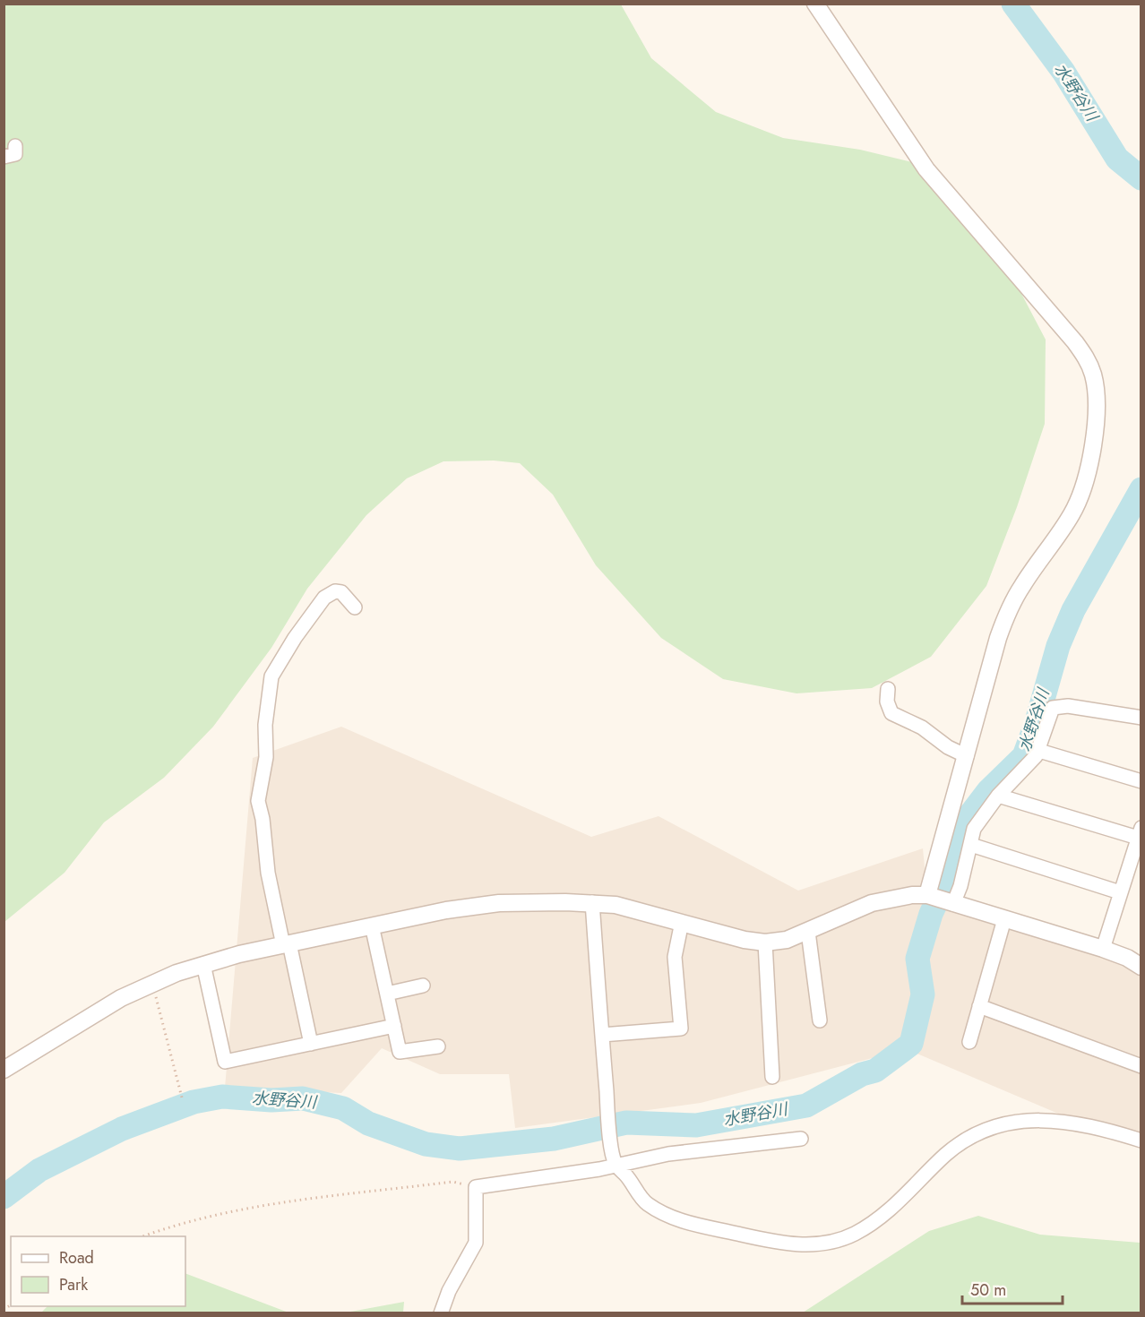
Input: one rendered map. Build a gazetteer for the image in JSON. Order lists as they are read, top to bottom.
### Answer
{
  "water": ["水野谷川"],
  "legend": ["Road", "Park"],
  "scale_bar": "50 m"
}
